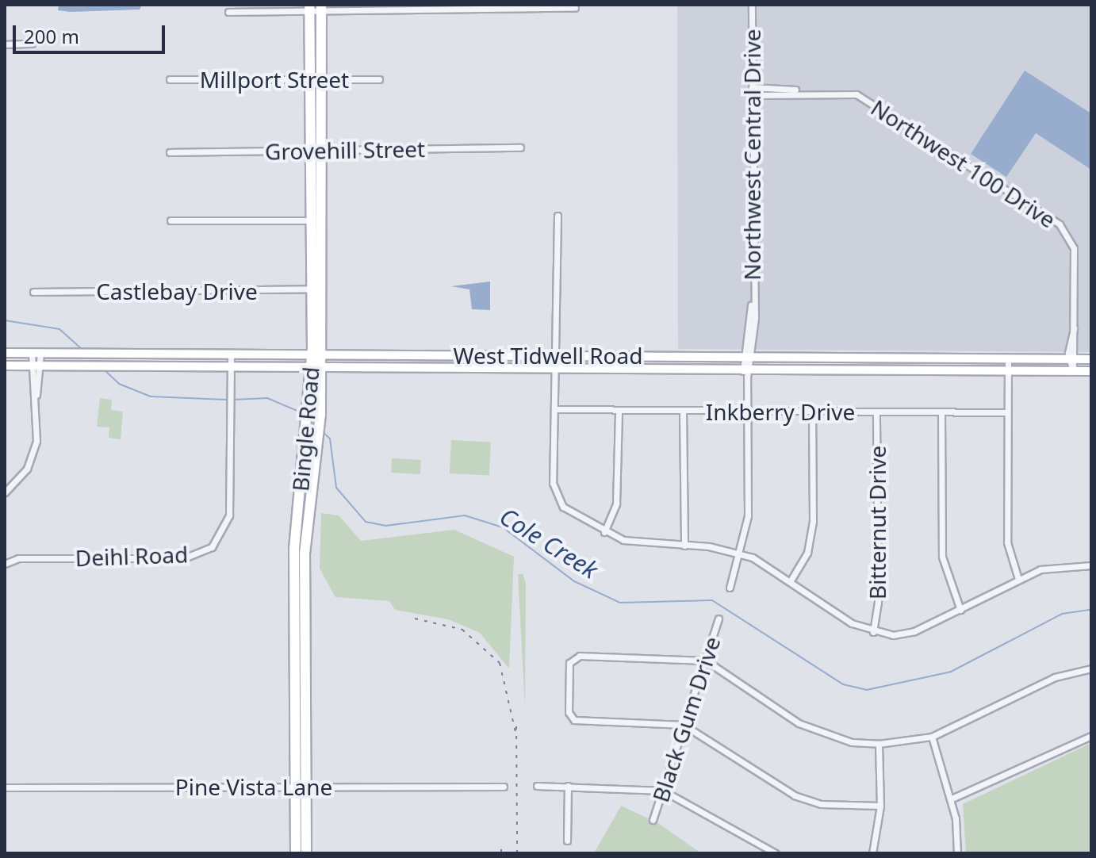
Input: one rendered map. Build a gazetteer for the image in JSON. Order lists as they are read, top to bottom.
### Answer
{
  "streets": {
    "main road": ["West Tidwell Road", "Bingle Road"],
    "street": [
      "Millport Street",
      "Grovehill Street",
      "Northwest Central Drive",
      "Northwest 100 Drive",
      "Castlebay Drive",
      "Inkberry Drive",
      "Bitternut Drive",
      "Deihl Road",
      "Black Gum Drive",
      "Pine Vista Lane"
    ]
  },
  "crossings": [
    ["Millport Street", "Bingle Road"],
    ["Grovehill Street", "Bingle Road"],
    ["Northwest Central Drive", "Northwest 100 Drive"],
    ["Northwest Central Drive", "West Tidwell Road"],
    ["Northwest 100 Drive", "West Tidwell Road"],
    ["Castlebay Drive", "Bingle Road"],
    ["West Tidwell Road", "Bingle Road"],
    ["West Tidwell Road", "Deihl Road"],
    ["Inkberry Drive", "Bitternut Drive"],
    ["Bingle Road", "Pine Vista Lane"]
  ],
  "water": ["Cole Creek"],
  "scale_bar": "200 m"
}
